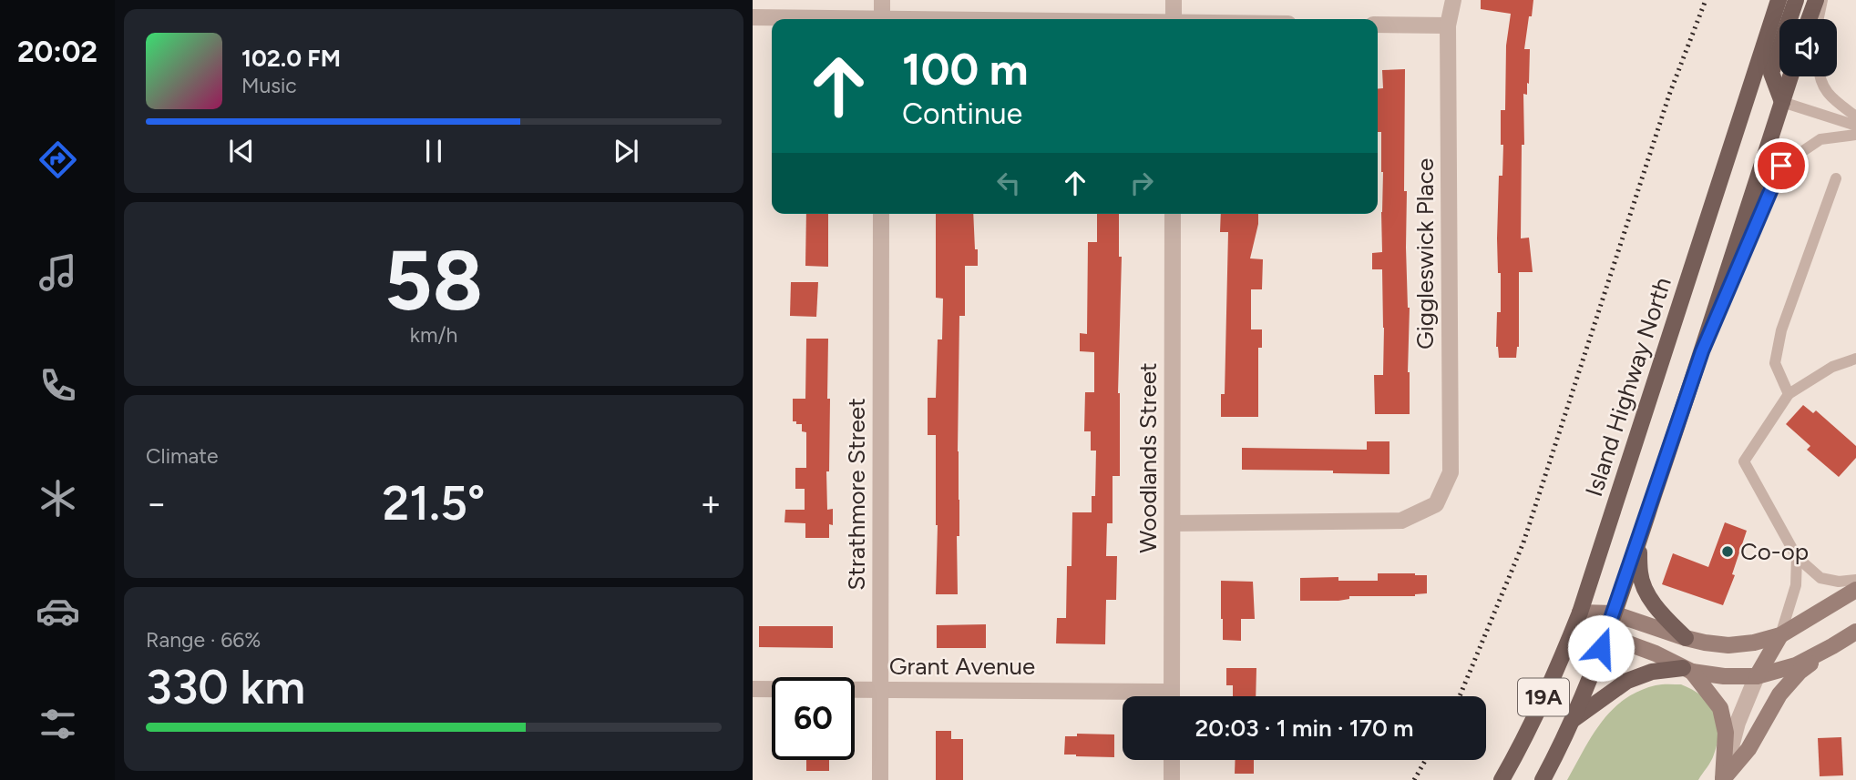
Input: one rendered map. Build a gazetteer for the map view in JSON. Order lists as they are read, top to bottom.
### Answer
{
  "streets": {
    "main road": ["Island Highway North", "19A"],
    "street": [
      "Giggleswick Place",
      "Woodlands Street",
      "Strathmore Street",
      "Grant Avenue"
    ]
  },
  "crossings": [
    ["Giggleswick Place", "Woodlands Street"],
    ["Strathmore Street", "Grant Avenue"]
  ],
  "places": ["Co-op"],
  "page": {
    "tabs": "20:02",
    "turn": ["100 m", "Continue"],
    "song": ["102.0 FM", "Music"],
    "tile": [
      ["58", "km/h"],
      "Climate",
      ["Range · 66%", "330 km"]
    ],
    "heat": ["−", "21.5°", "+"],
    "limit": "60",
    "trip": "20:03 · 1 min · 170 m"
  }
}
